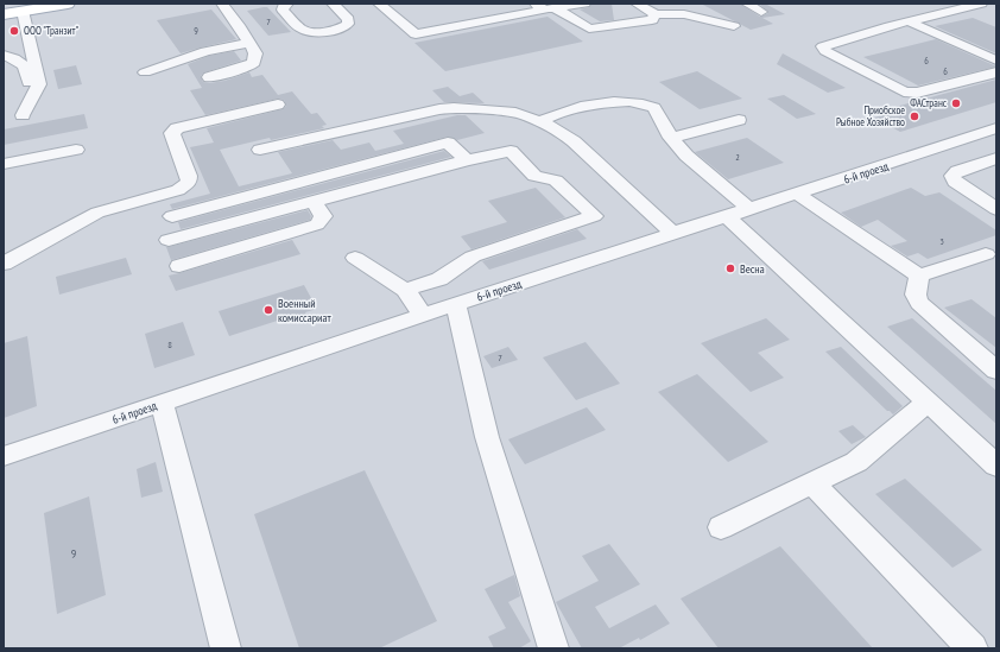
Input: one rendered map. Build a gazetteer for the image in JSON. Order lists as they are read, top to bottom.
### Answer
{
  "streets": {
    "street": ["6-й проезд"]
  },
  "places": [
    "ООО \"Транзит\"",
    "ФАСтранс",
    "Приобское Рыбное Хозяйство",
    "Весна",
    "Военный комиссариат"
  ],
  "house_numbers": [
    "7",
    "9",
    "6",
    "6",
    "2",
    "3",
    "8",
    "7",
    "9"
  ]
}
